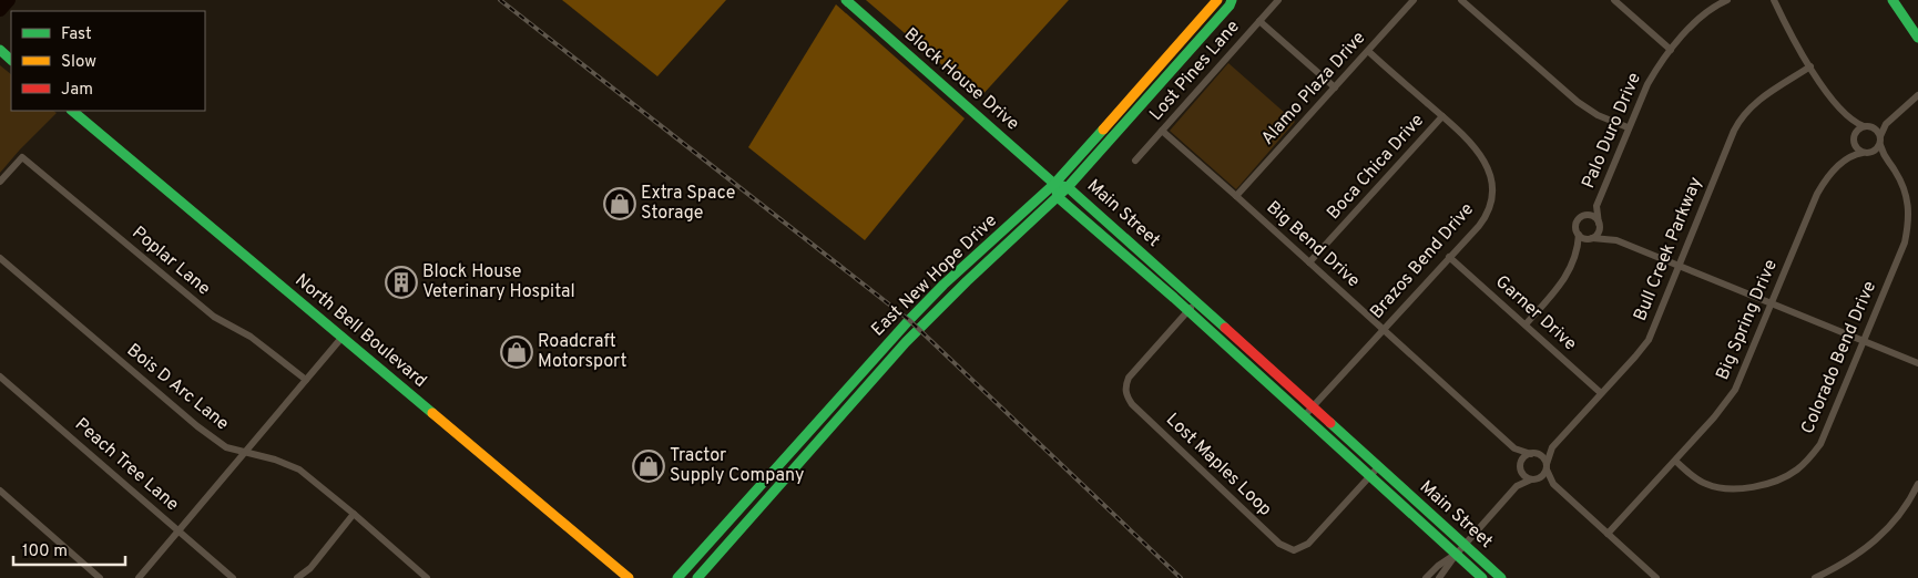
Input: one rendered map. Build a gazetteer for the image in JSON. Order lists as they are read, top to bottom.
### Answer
{
  "streets": {
    "main road": [
      "Block House Drive",
      "Main Street",
      "East New Hope Drive",
      "North Bell Boulevard"
    ],
    "street": [
      "Lost Pines Lane",
      "Alamo Plaza Drive",
      "Palo Duro Drive",
      "Boca Chica Drive",
      "Big Bend Drive",
      "Bull Creek Parkway",
      "Poplar Lane",
      "Brazos Bend Drive",
      "Garner Drive",
      "Big Spring Drive",
      "Colorado Bend Drive",
      "Bois D Arc Lane",
      "Peach Tree Lane",
      "Lost Maples Loop"
    ]
  },
  "crossings": [
    ["Lost Pines Lane", "Big Bend Drive"],
    ["Block House Drive", "Main Street"],
    ["Block House Drive", "East New Hope Drive"],
    ["Alamo Plaza Drive", "Big Bend Drive"],
    ["Alamo Plaza Drive", "Brazos Bend Drive"],
    ["Boca Chica Drive", "Big Bend Drive"],
    ["Boca Chica Drive", "Brazos Bend Drive"],
    ["Main Street", "Brazos Bend Drive"],
    ["Main Street", "East New Hope Drive"],
    ["Main Street", "Lost Maples Loop"],
    ["Big Bend Drive", "Bull Creek Parkway"],
    ["Big Bend Drive", "Brazos Bend Drive"],
    ["Bull Creek Parkway", "Garner Drive"],
    ["Brazos Bend Drive", "Garner Drive"],
    ["Big Spring Drive", "Colorado Bend Drive"]
  ],
  "places": {
    "shop": ["Extra Space Storage", "Roadcraft Motorsport", "Tractor Supply Company"],
    "building": ["Block House Veterinary Hospital"]
  },
  "legend": ["Fast", "Slow", "Jam"],
  "scale_bar": "100 m"
}
